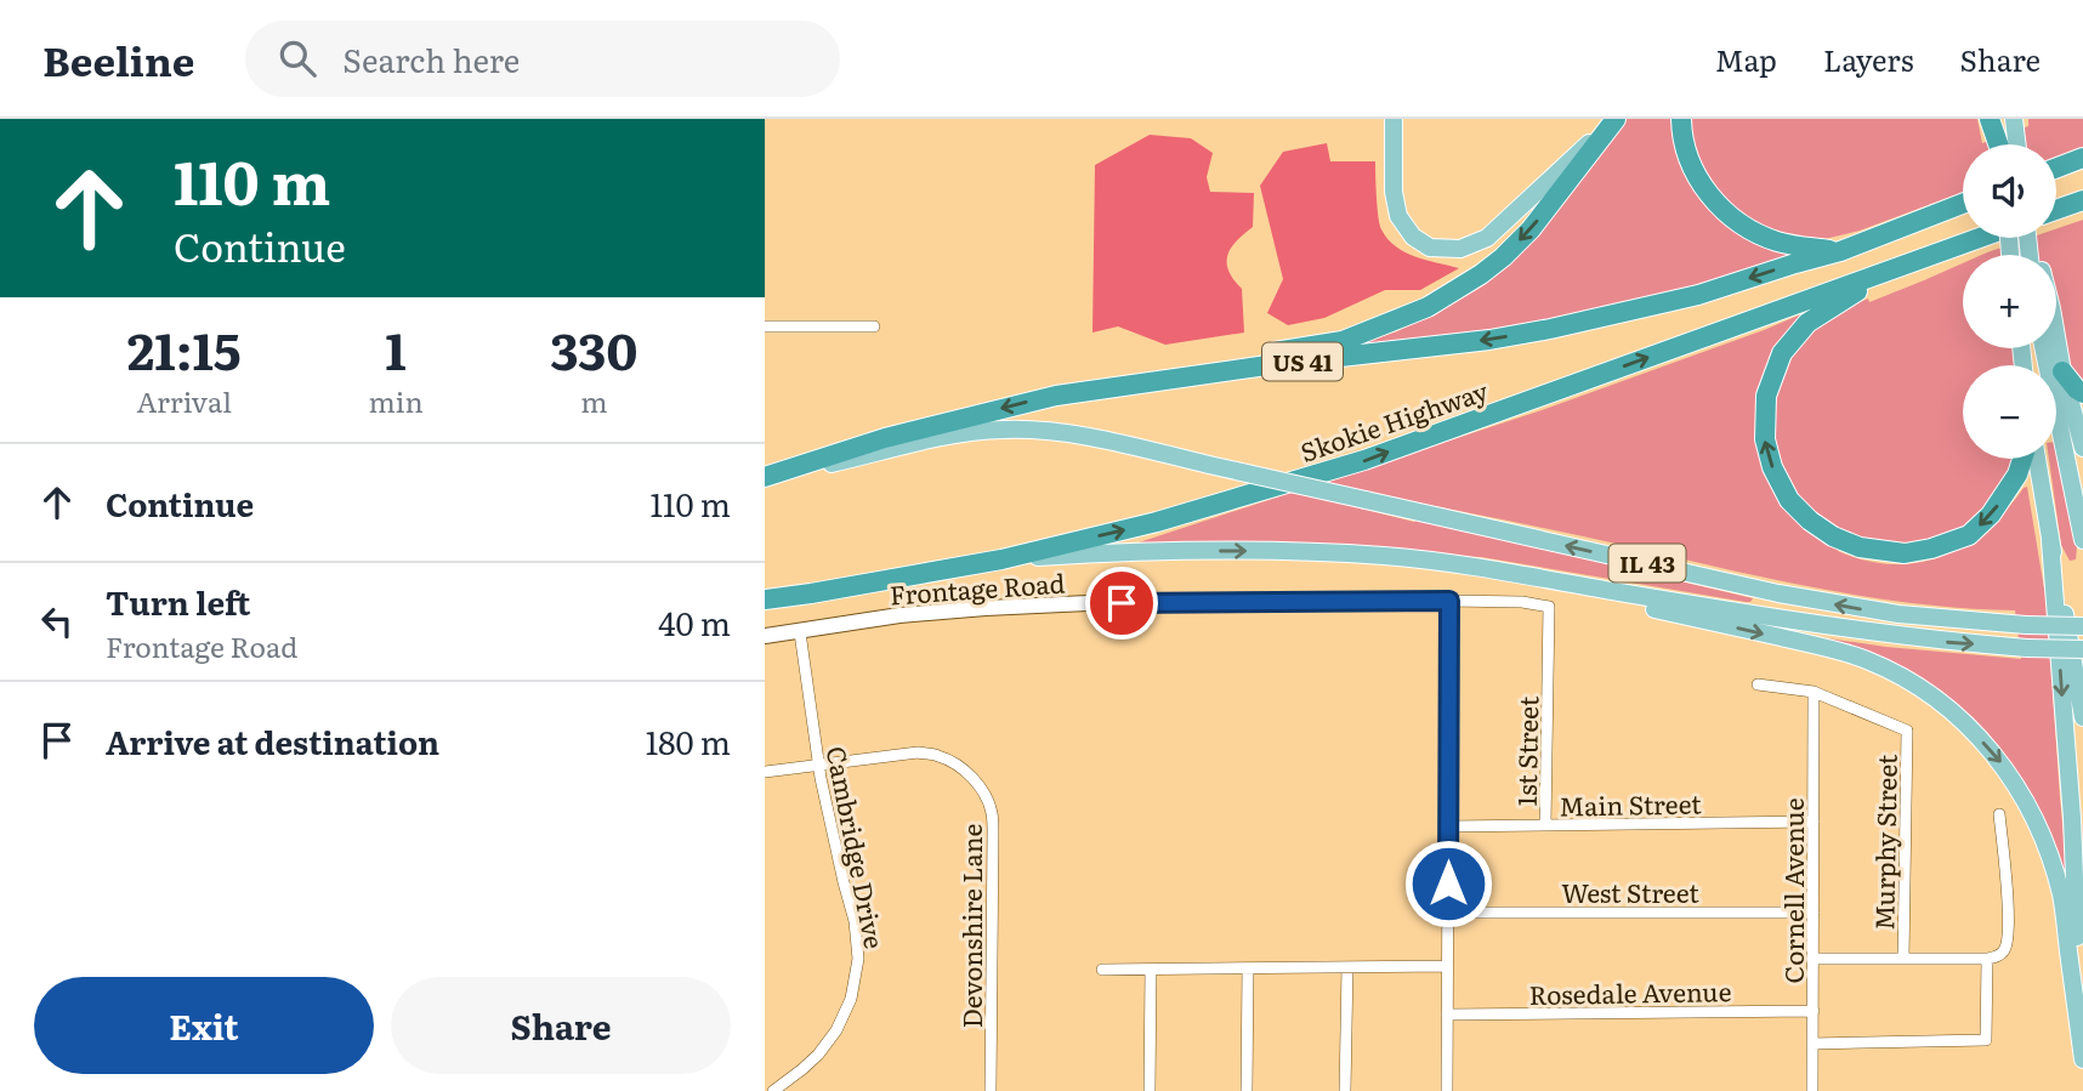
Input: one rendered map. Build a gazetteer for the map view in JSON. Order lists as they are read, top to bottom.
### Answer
{
  "streets": {
    "highway": ["US 41", "Skokie Highway"],
    "main road": ["IL 43"],
    "street": [
      "Frontage Road",
      "1st Street",
      "Main Street",
      "Murphy Street",
      "Cambridge Drive",
      "West Street",
      "Cornell Avenue",
      "Devonshire Lane",
      "Rosedale Avenue"
    ]
  },
  "crossings": [
    ["Skokie Highway", "IL 43"],
    ["Frontage Road", "1st Street"],
    ["Frontage Road", "Cambridge Drive"],
    ["1st Street", "Main Street"],
    ["Main Street", "Cornell Avenue"],
    ["Murphy Street", "Cornell Avenue"],
    ["Cambridge Drive", "Devonshire Lane"],
    ["West Street", "Cornell Avenue"],
    ["Cornell Avenue", "Rosedale Avenue"]
  ],
  "page": {
    "header": "Beeline",
    "search": "Search here",
    "nav": ["Map", "Layers", "Share"],
    "turn": ["110 m", "Continue"],
    "map_buttons": ["+", "−"],
    "eta": [
      "21:15",
      "Arrival",
      "1",
      "min",
      "330",
      "m"
    ],
    "list": [
      {
        "name": "Continue",
        "value": "110 m"
      },
      {
        "name": "Turn left",
        "note": "Frontage Road",
        "value": "40 m"
      },
      {
        "name": "Arrive at destination",
        "value": "180 m"
      }
    ],
    "buttons": ["Exit", "Share"]
  }
}
